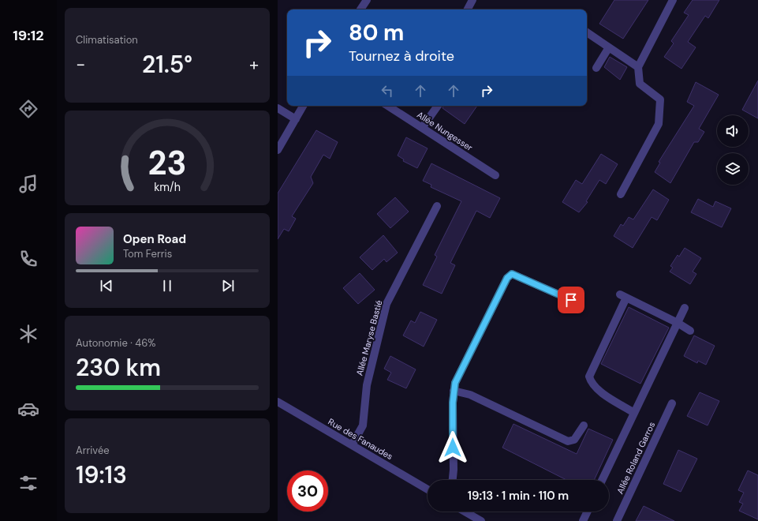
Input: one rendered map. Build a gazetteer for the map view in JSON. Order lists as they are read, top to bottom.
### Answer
{
  "streets": {
    "street": [
      "Allée Nungesser",
      "Allée Maryse Bastié",
      "Rue des Fanaudes",
      "Allée Roland Garros"
    ]
  },
  "crossings": [
    ["Allée Maryse Bastié", "Rue des Fanaudes"]
  ],
  "page": {
    "tabs": "19:12",
    "tile": [
      "Climatisation",
      ["Autonomie · 46%", "230 km"],
      ["Arrivée", "19:13"]
    ],
    "turn": ["80 m", "Tournez à droite"],
    "heat": ["−", "21.5°", "+"],
    "song": ["Open Road", "Tom Ferris"],
    "limit": "30",
    "trip": "19:13 · 1 min · 110 m",
    "gauge": ["23", "km/h"]
  }
}
